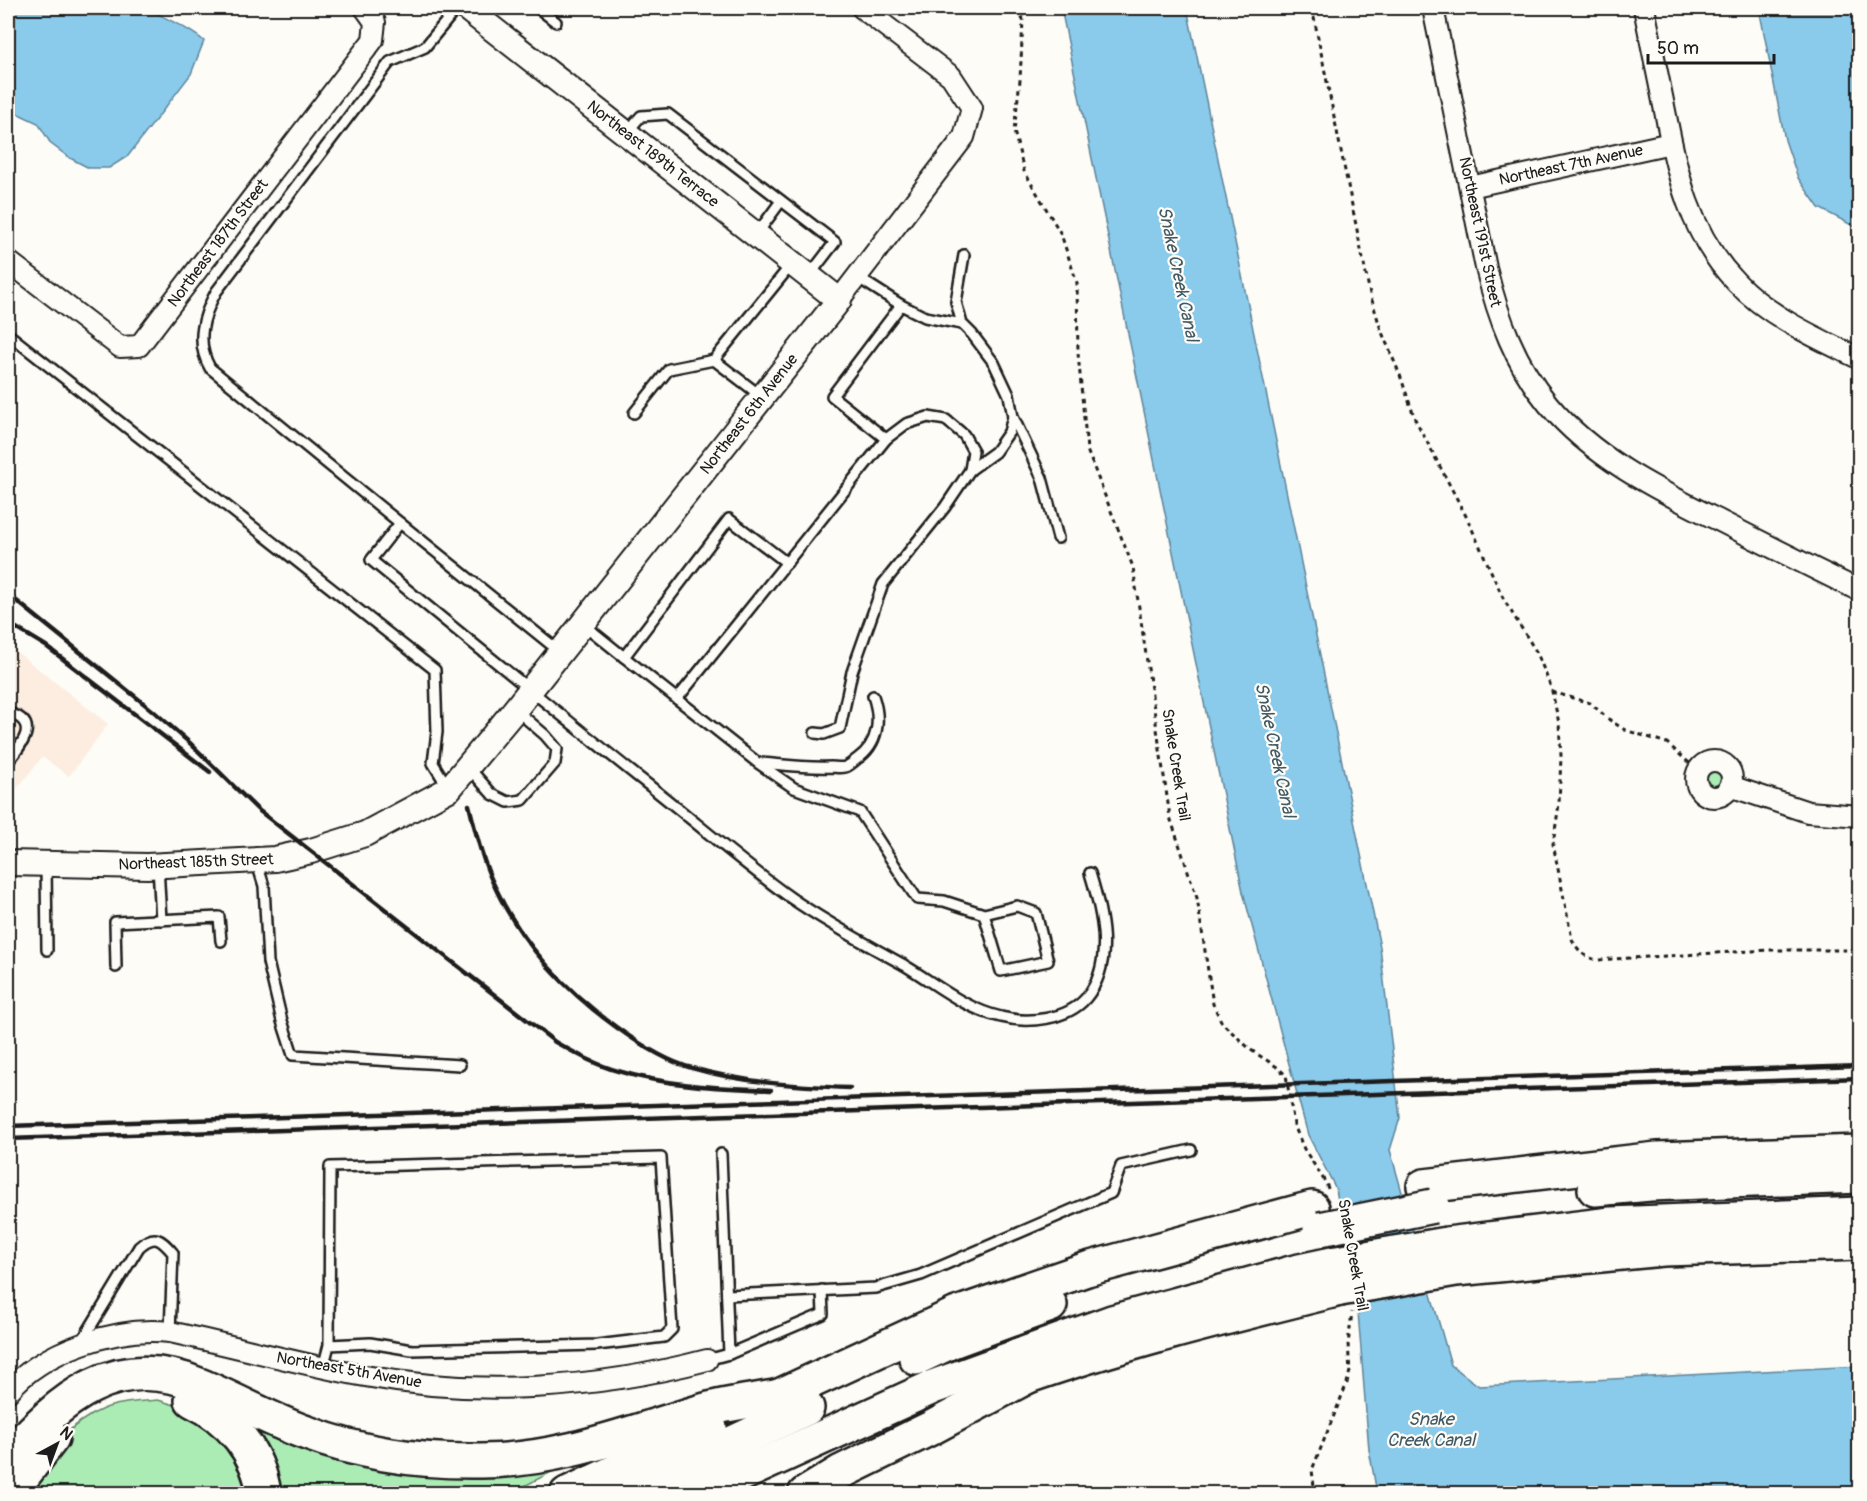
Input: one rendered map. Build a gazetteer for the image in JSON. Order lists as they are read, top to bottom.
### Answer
{
  "streets": {
    "street": [
      "Northeast 189th Terrace",
      "Northeast 7th Avenue",
      "Northeast 191st Street",
      "Northeast 187th Street",
      "Northeast 6th Avenue",
      "Northeast 185th Street",
      "Northeast 5th Avenue"
    ],
    "path": ["Snake Creek Trail"]
  },
  "crossings": [
    ["Northeast 189th Terrace", "Northeast 6th Avenue"],
    ["Northeast 7th Avenue", "Northeast 191st Street"],
    ["Northeast 6th Avenue", "Northeast 185th Street"]
  ],
  "water": ["Snake Creek Canal"],
  "scale_bar": "50 m",
  "north": "top right"
}
